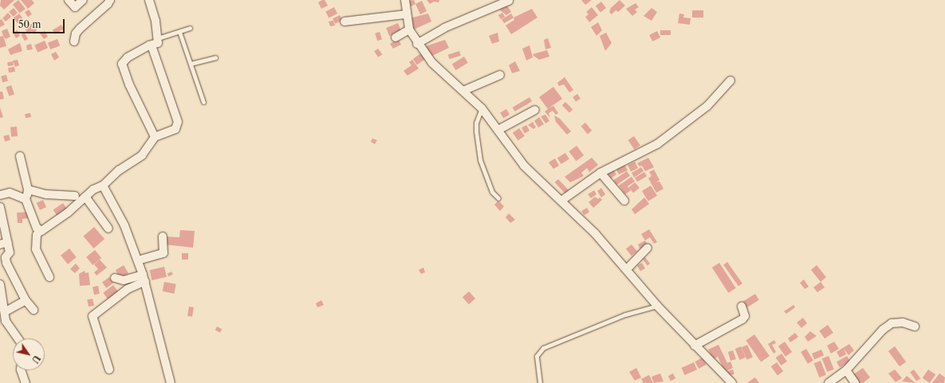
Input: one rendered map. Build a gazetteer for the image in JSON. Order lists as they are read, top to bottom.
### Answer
{
  "scale_bar": "50 m",
  "north": "bottom right"
}
